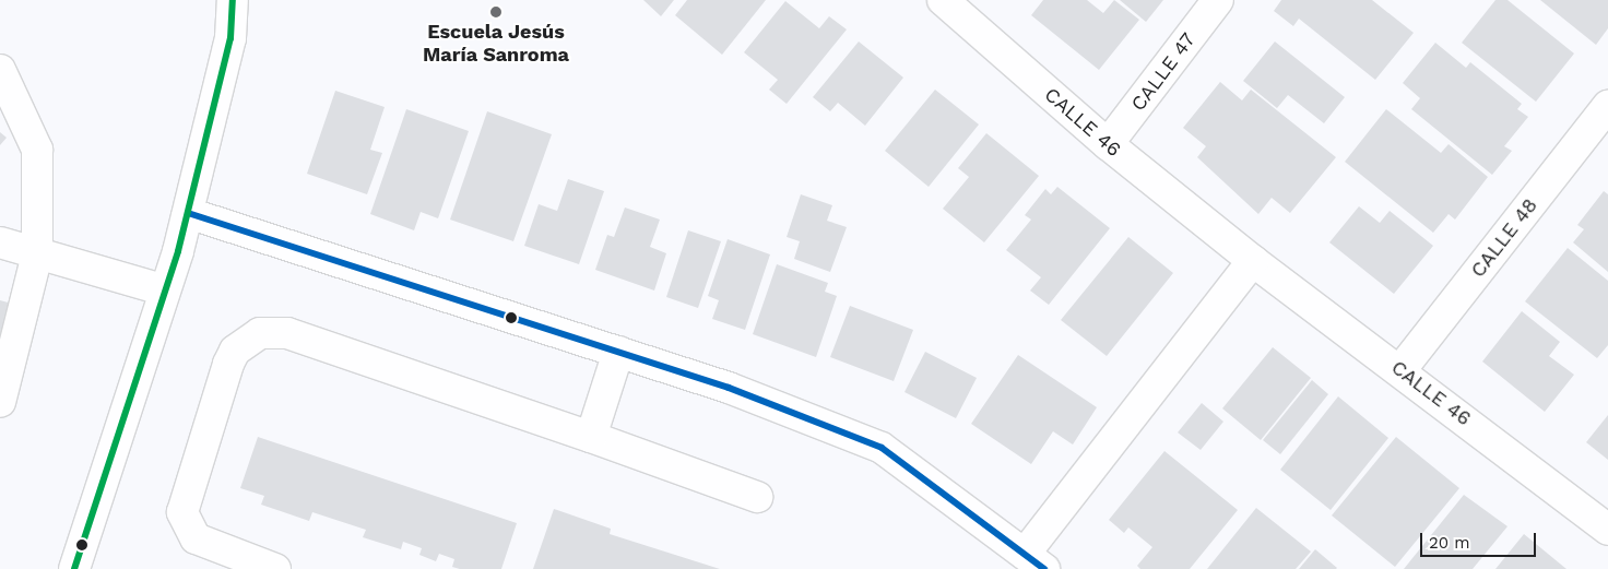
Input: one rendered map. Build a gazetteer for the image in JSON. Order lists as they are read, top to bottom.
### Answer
{
  "streets": {
    "street": ["CALLE 47", "CALLE 46", "CALLE 48"]
  },
  "crossings": [
    ["CALLE 47", "CALLE 46"],
    ["CALLE 46", "CALLE 48"]
  ],
  "places": ["Escuela Jesús María Sanroma"],
  "scale_bar": "20 m"
}
